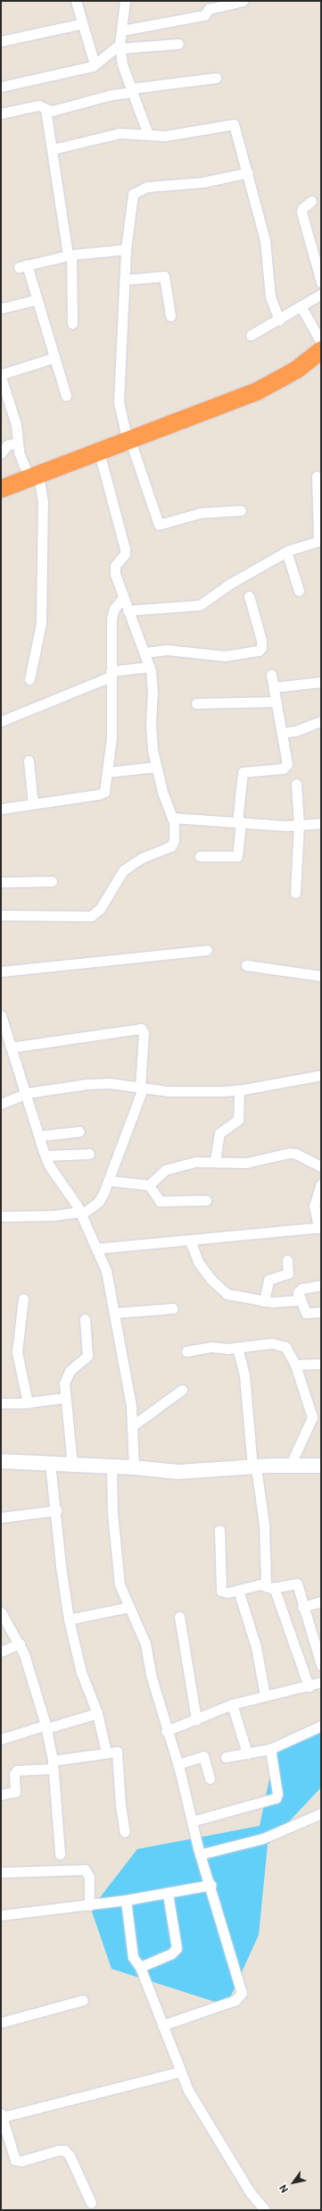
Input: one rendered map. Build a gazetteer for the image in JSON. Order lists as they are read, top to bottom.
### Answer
{
  "north": "bottom left"
}
